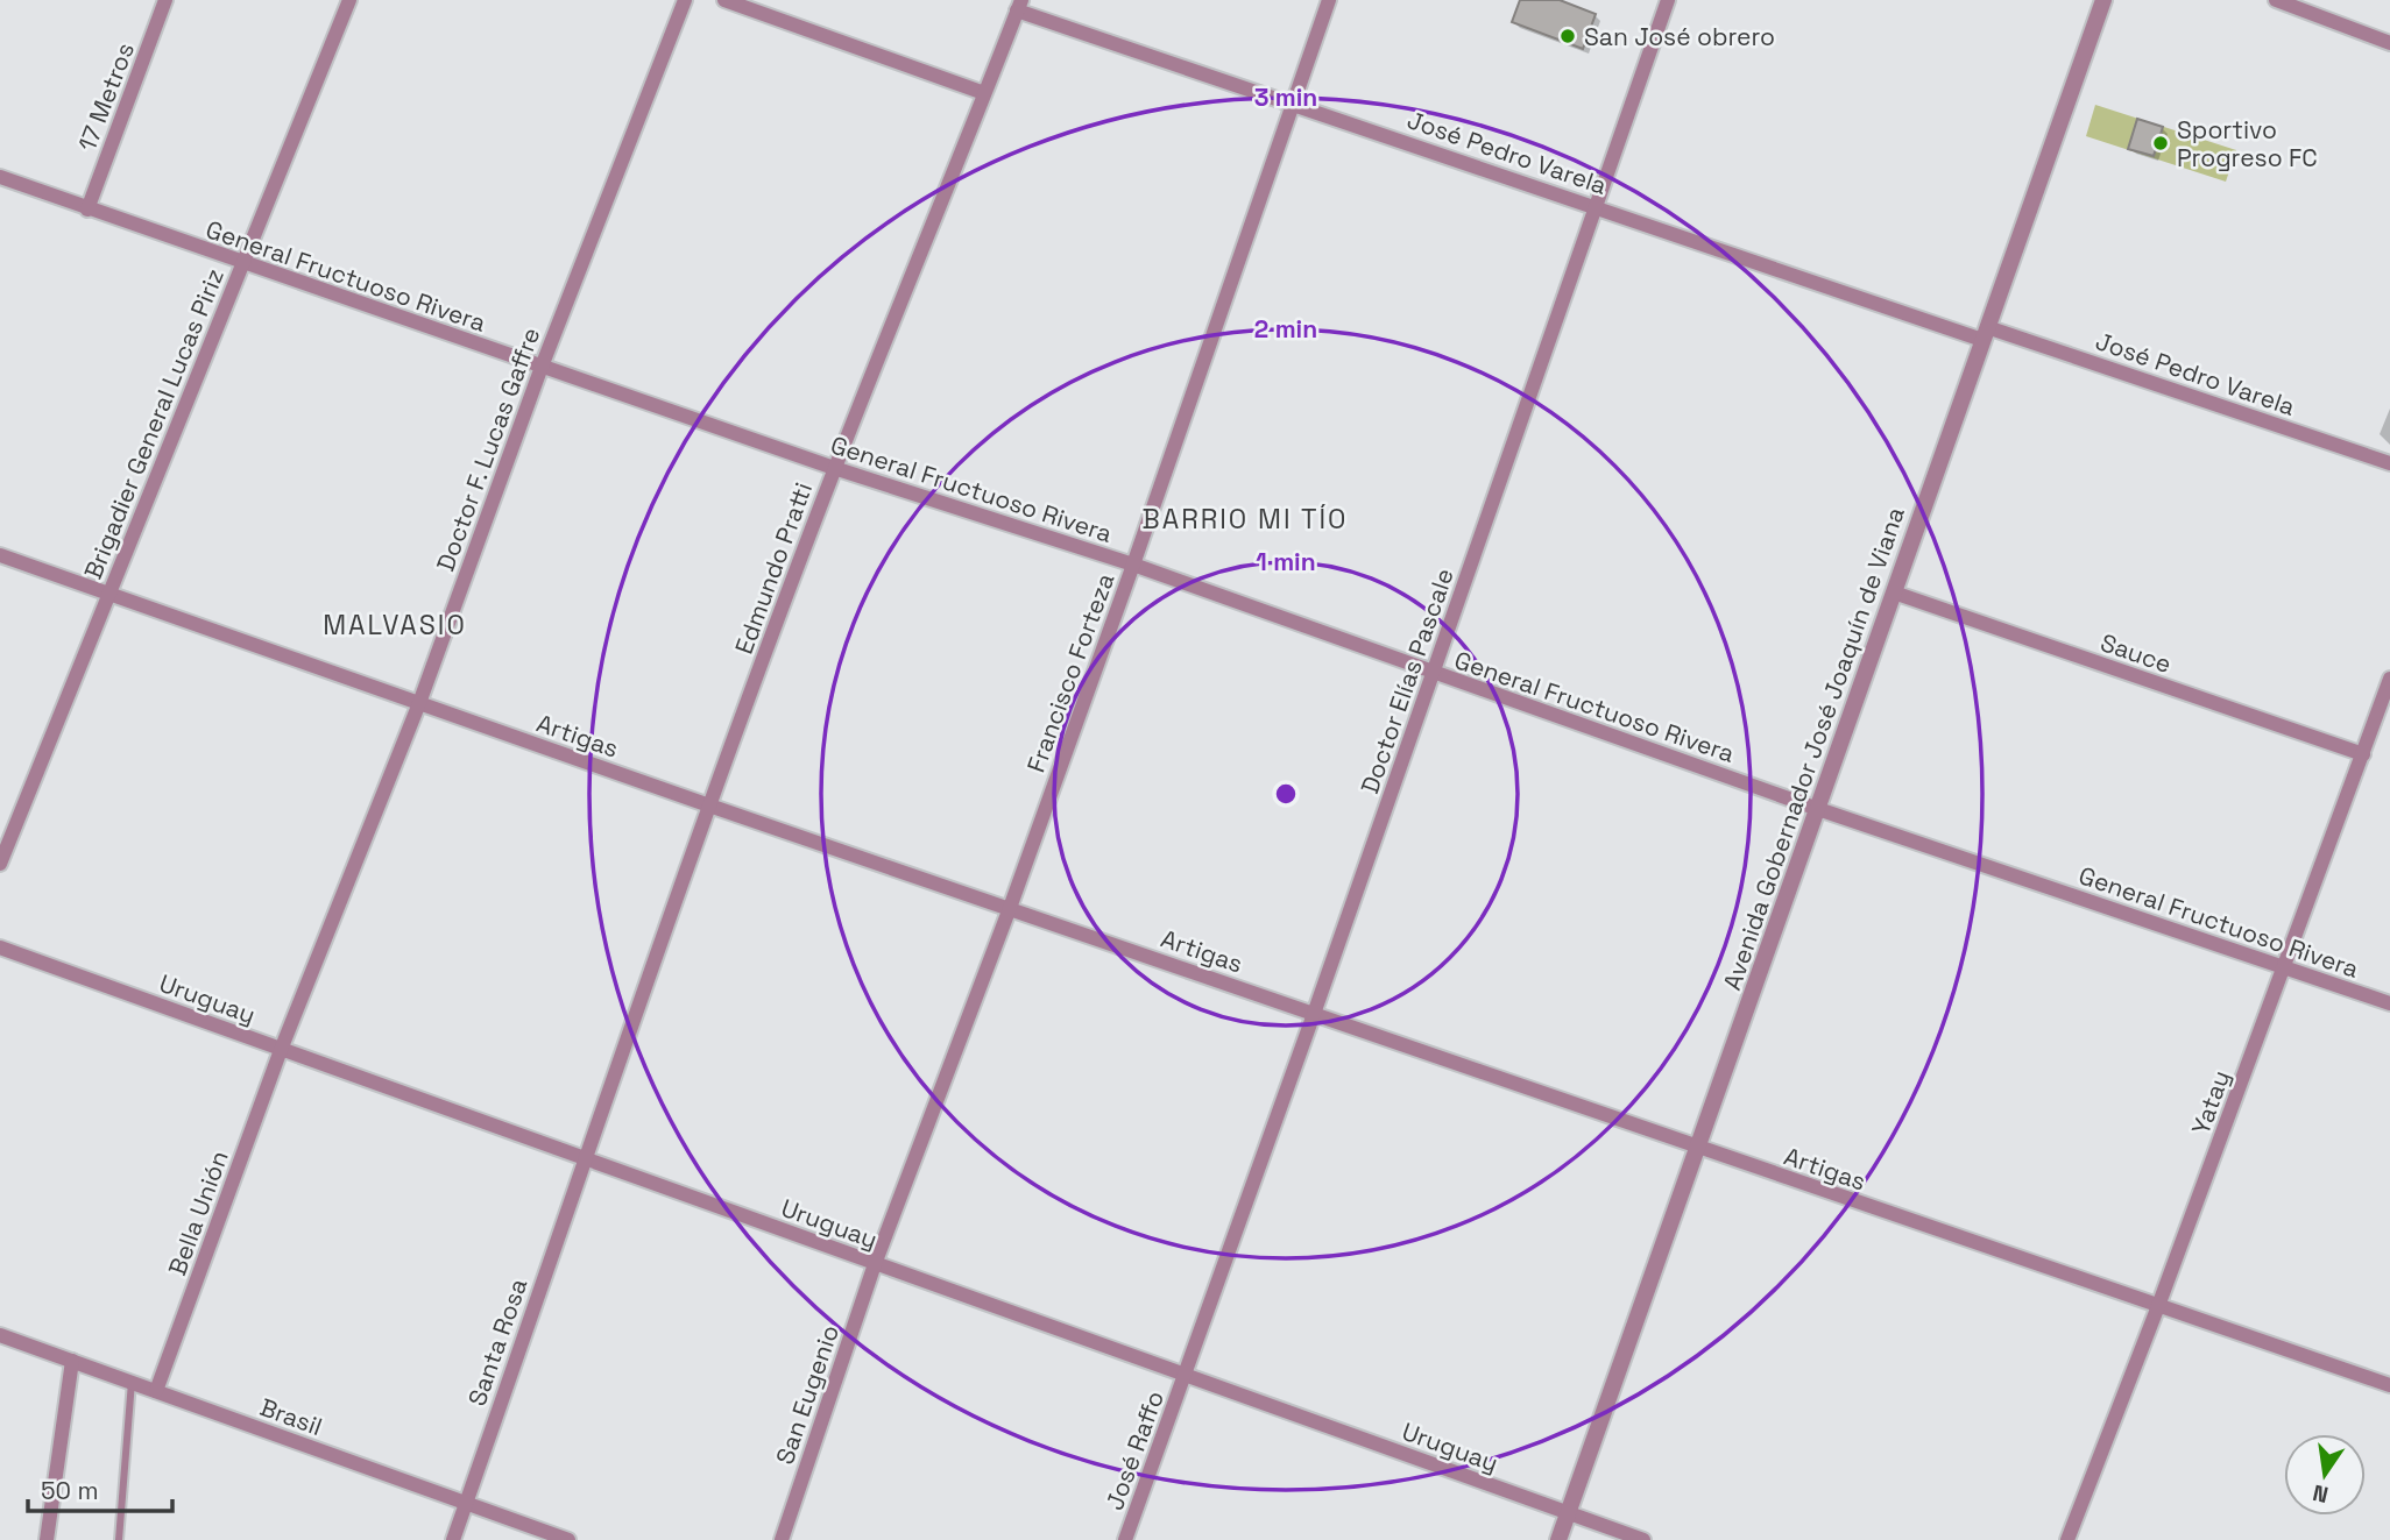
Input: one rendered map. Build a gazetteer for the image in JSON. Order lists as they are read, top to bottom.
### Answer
{
  "streets": {
    "street": [
      "17 Metros",
      "José Pedro Varela",
      "General Fructuoso Rivera",
      "Brigadier General Lucas Piriz",
      "Doctor F. Lucas Gaffre",
      "Edmundo Pratti",
      "Sauce",
      "Francisco Forteza",
      "Doctor Elías Pascale",
      "Artigas",
      "Avenida Gobernador José Joaquín de Viana",
      "Uruguay",
      "Yatay",
      "Bella Unión",
      "Santa Rosa",
      "San Eugenio",
      "Brasil",
      "José Raffo"
    ]
  },
  "crossings": [
    ["17 Metros", "General Fructuoso Rivera"],
    ["José Pedro Varela", "Edmundo Pratti"],
    ["José Pedro Varela", "Francisco Forteza"],
    ["José Pedro Varela", "Doctor Elías Pascale"],
    ["José Pedro Varela", "Avenida Gobernador José Joaquín de Viana"],
    ["General Fructuoso Rivera", "Brigadier General Lucas Piriz"],
    ["General Fructuoso Rivera", "Doctor F. Lucas Gaffre"],
    ["General Fructuoso Rivera", "Edmundo Pratti"],
    ["General Fructuoso Rivera", "Francisco Forteza"],
    ["General Fructuoso Rivera", "Doctor Elías Pascale"],
    ["General Fructuoso Rivera", "Avenida Gobernador José Joaquín de Viana"],
    ["General Fructuoso Rivera", "Yatay"],
    ["Brigadier General Lucas Piriz", "Artigas"],
    ["Doctor F. Lucas Gaffre", "Artigas"],
    ["Doctor F. Lucas Gaffre", "Uruguay"],
    ["Doctor F. Lucas Gaffre", "Bella Unión"],
    ["Edmundo Pratti", "Artigas"],
    ["Edmundo Pratti", "Uruguay"],
    ["Edmundo Pratti", "Santa Rosa"],
    ["Sauce", "Avenida Gobernador José Joaquín de Viana"],
    ["Sauce", "Yatay"],
    ["Francisco Forteza", "Artigas"],
    ["Francisco Forteza", "Uruguay"],
    ["Francisco Forteza", "San Eugenio"],
    ["Doctor Elías Pascale", "Artigas"],
    ["Doctor Elías Pascale", "Uruguay"],
    ["Doctor Elías Pascale", "José Raffo"],
    ["Artigas", "Avenida Gobernador José Joaquín de Viana"],
    ["Artigas", "Yatay"],
    ["Avenida Gobernador José Joaquín de Viana", "Uruguay"],
    ["Uruguay", "Bella Unión"],
    ["Uruguay", "Santa Rosa"],
    ["Uruguay", "San Eugenio"],
    ["Uruguay", "José Raffo"],
    ["Bella Unión", "Brasil"],
    ["Santa Rosa", "Brasil"]
  ],
  "districts": ["BARRIO MI TÍO", "MALVASIO"],
  "places": ["San José obrero", "Sportivo Progreso FC"],
  "scale_bar": "50 m",
  "north": "bottom",
  "rings": ["3 min", "2 min", "1 min"]
}
